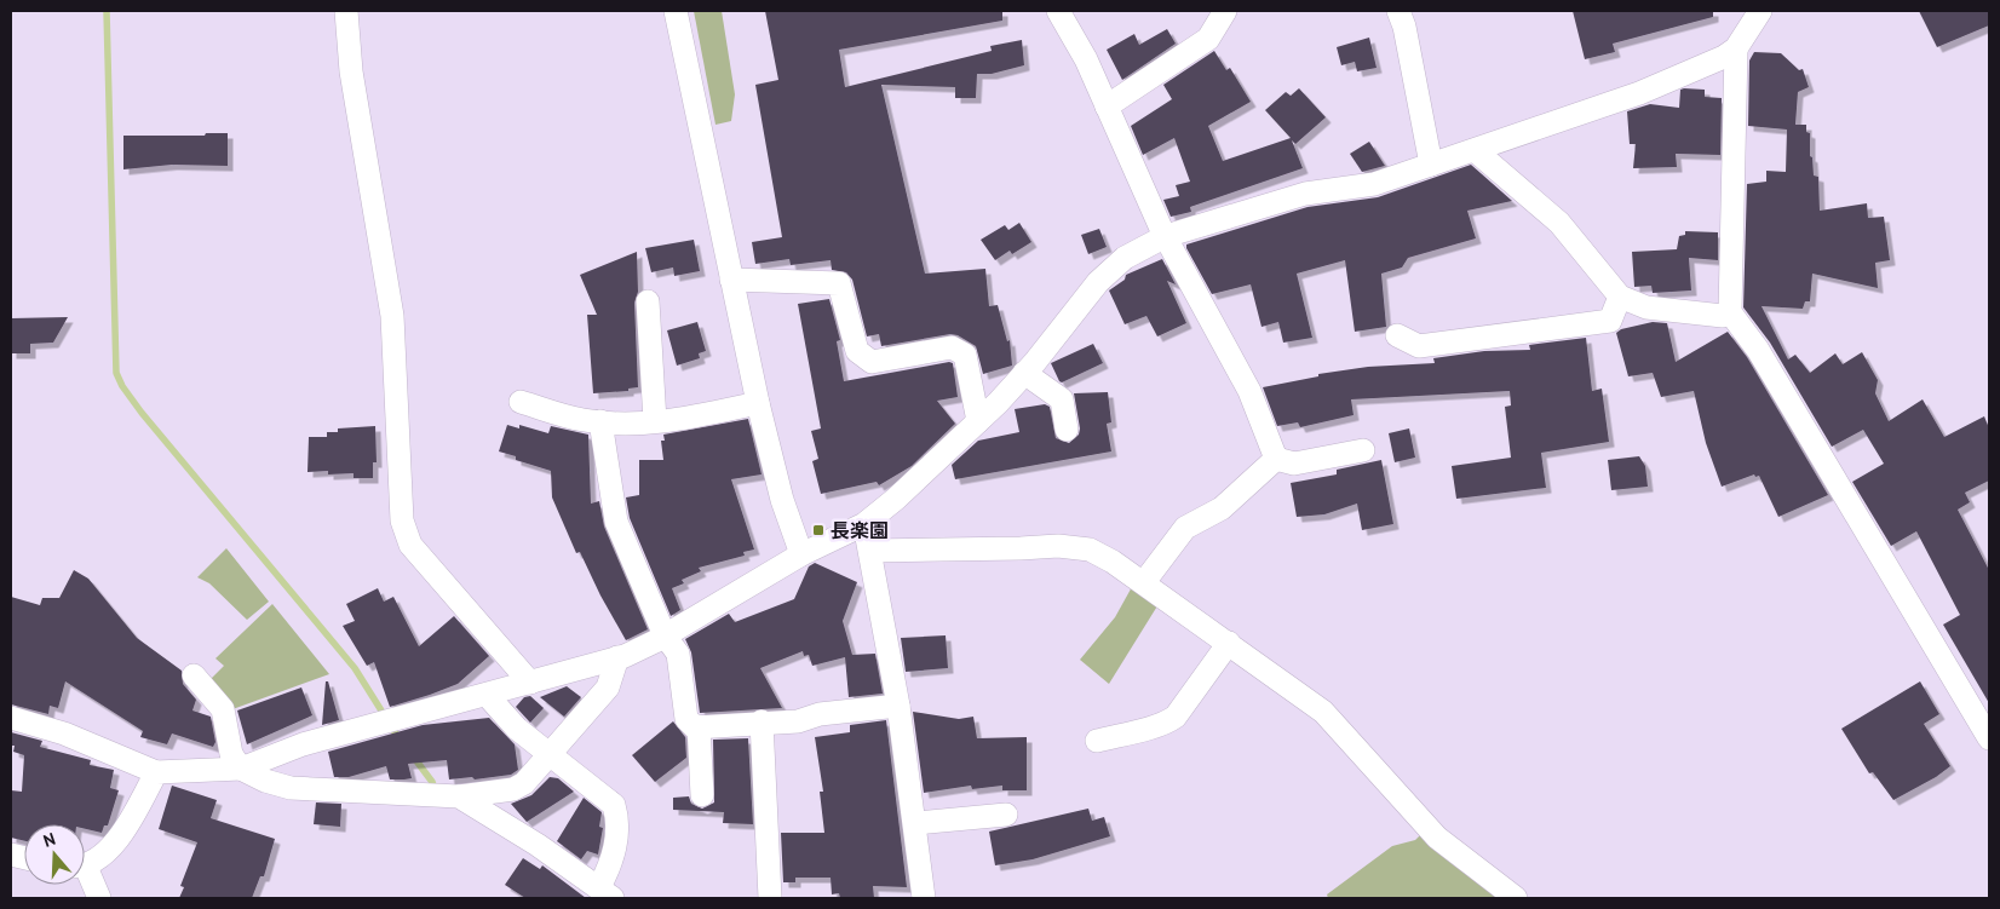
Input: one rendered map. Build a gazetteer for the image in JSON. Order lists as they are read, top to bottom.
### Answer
{
  "places": {
    "transit": ["長楽園"]
  },
  "north": "top"
}
